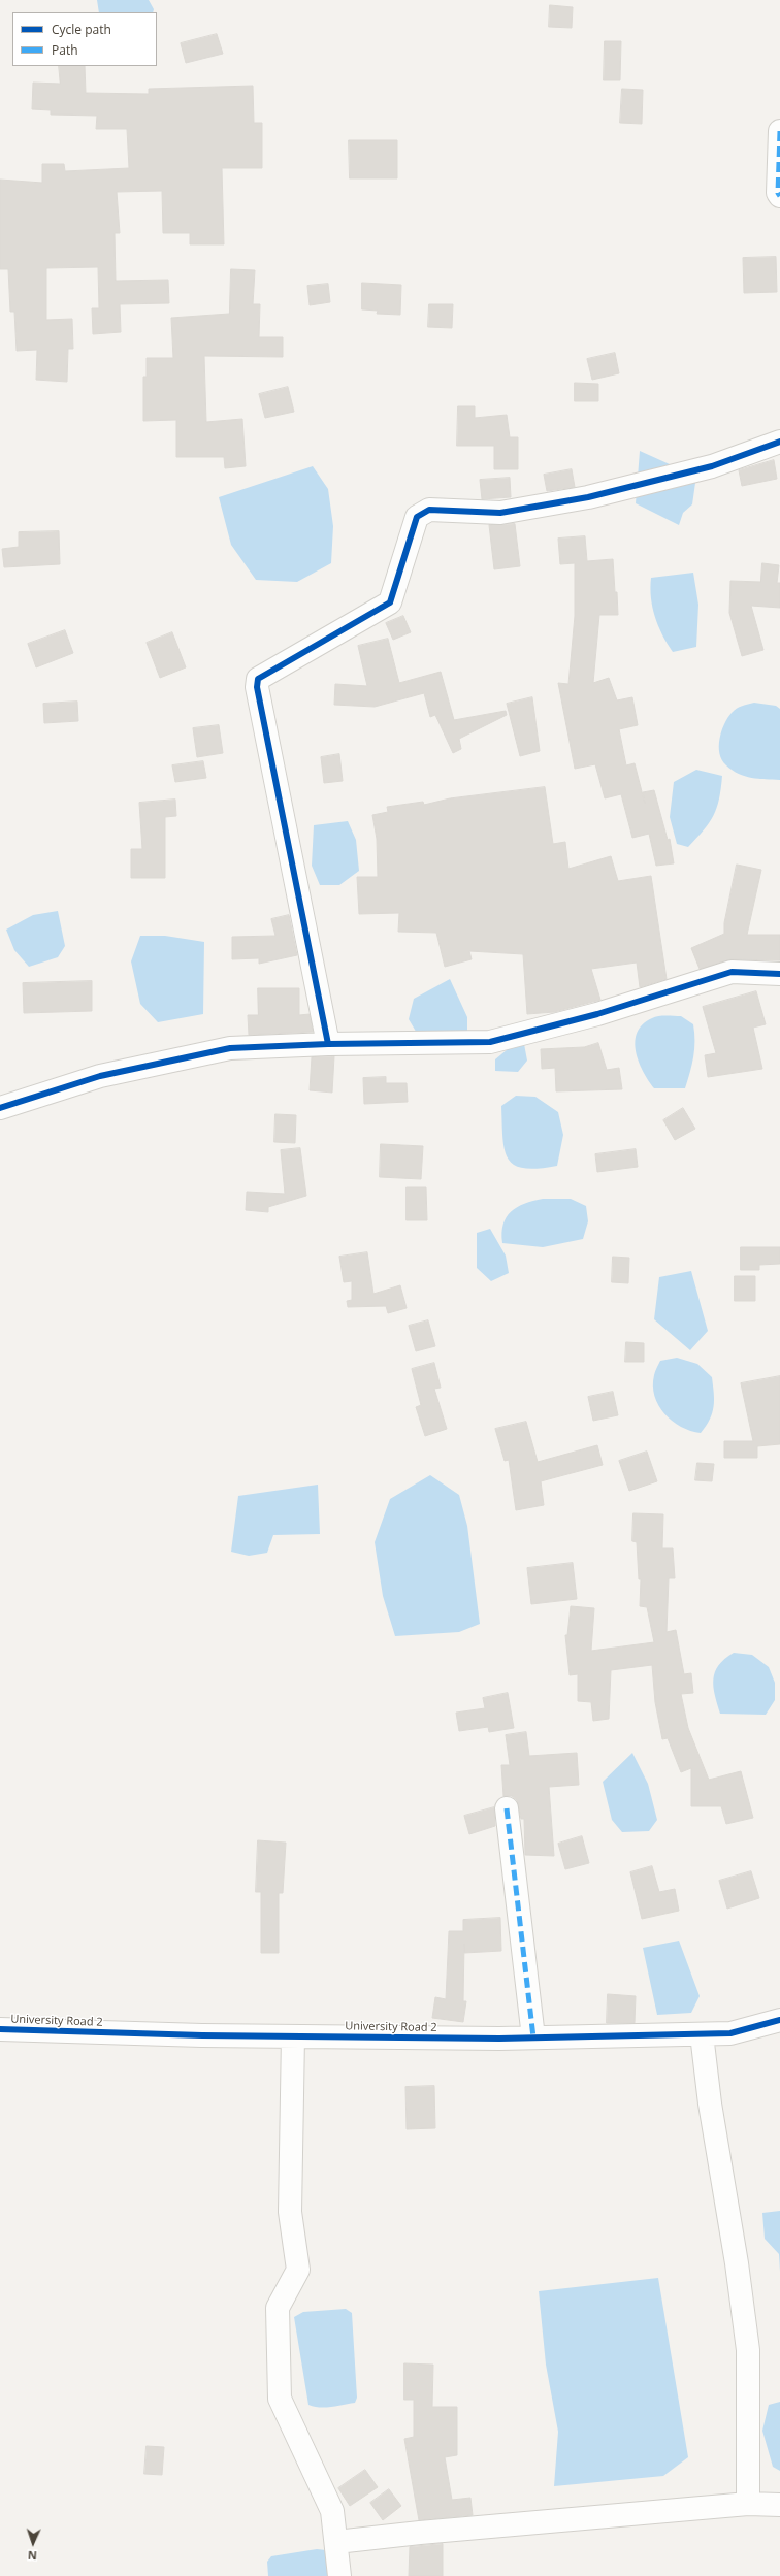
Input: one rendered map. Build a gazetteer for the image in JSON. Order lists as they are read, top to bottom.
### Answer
{
  "streets": {
    "street": ["University Road 2"]
  },
  "legend": ["Cycle path", "Path"],
  "north": "bottom"
}
